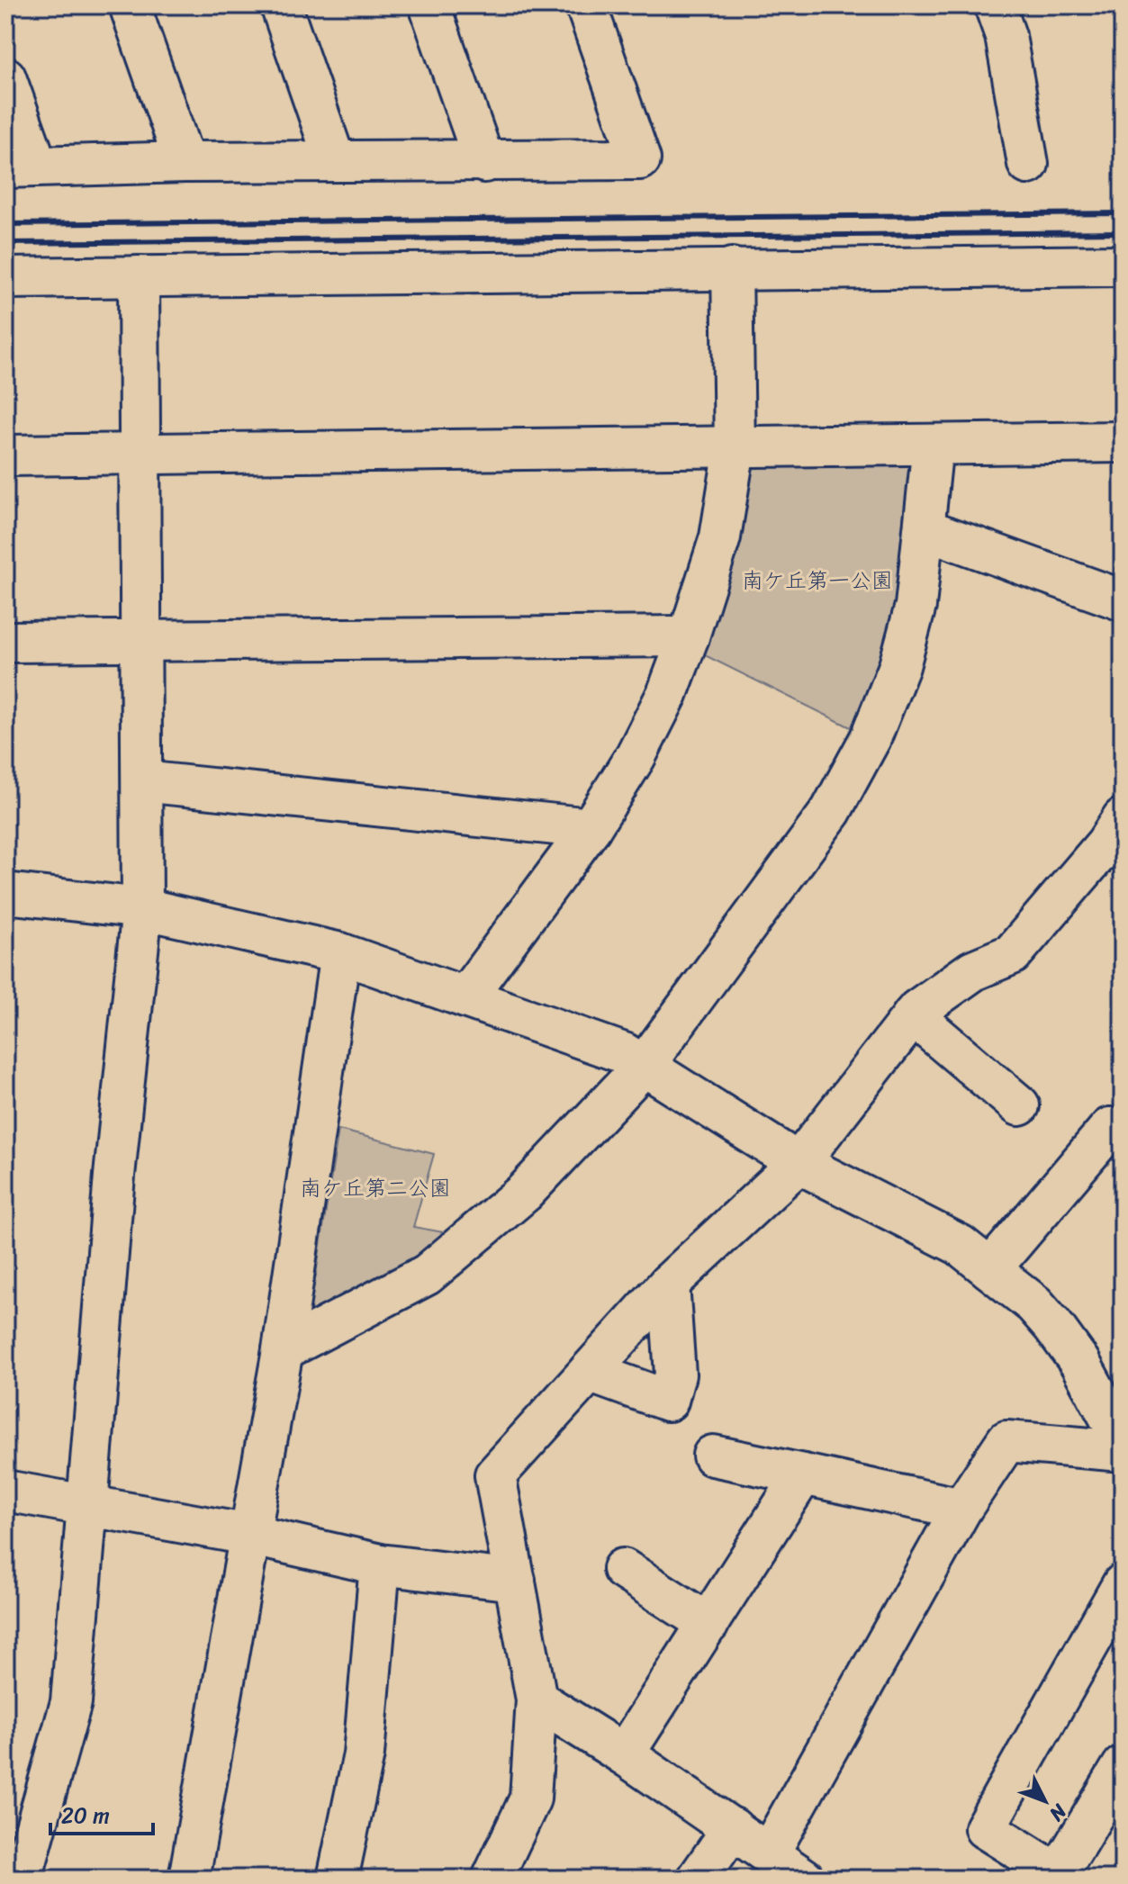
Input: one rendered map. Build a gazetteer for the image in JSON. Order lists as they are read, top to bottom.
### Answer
{
  "parks": ["南ケ丘第一公園", "南ケ丘第二公園"],
  "scale_bar": "20 m",
  "north": "bottom right"
}
